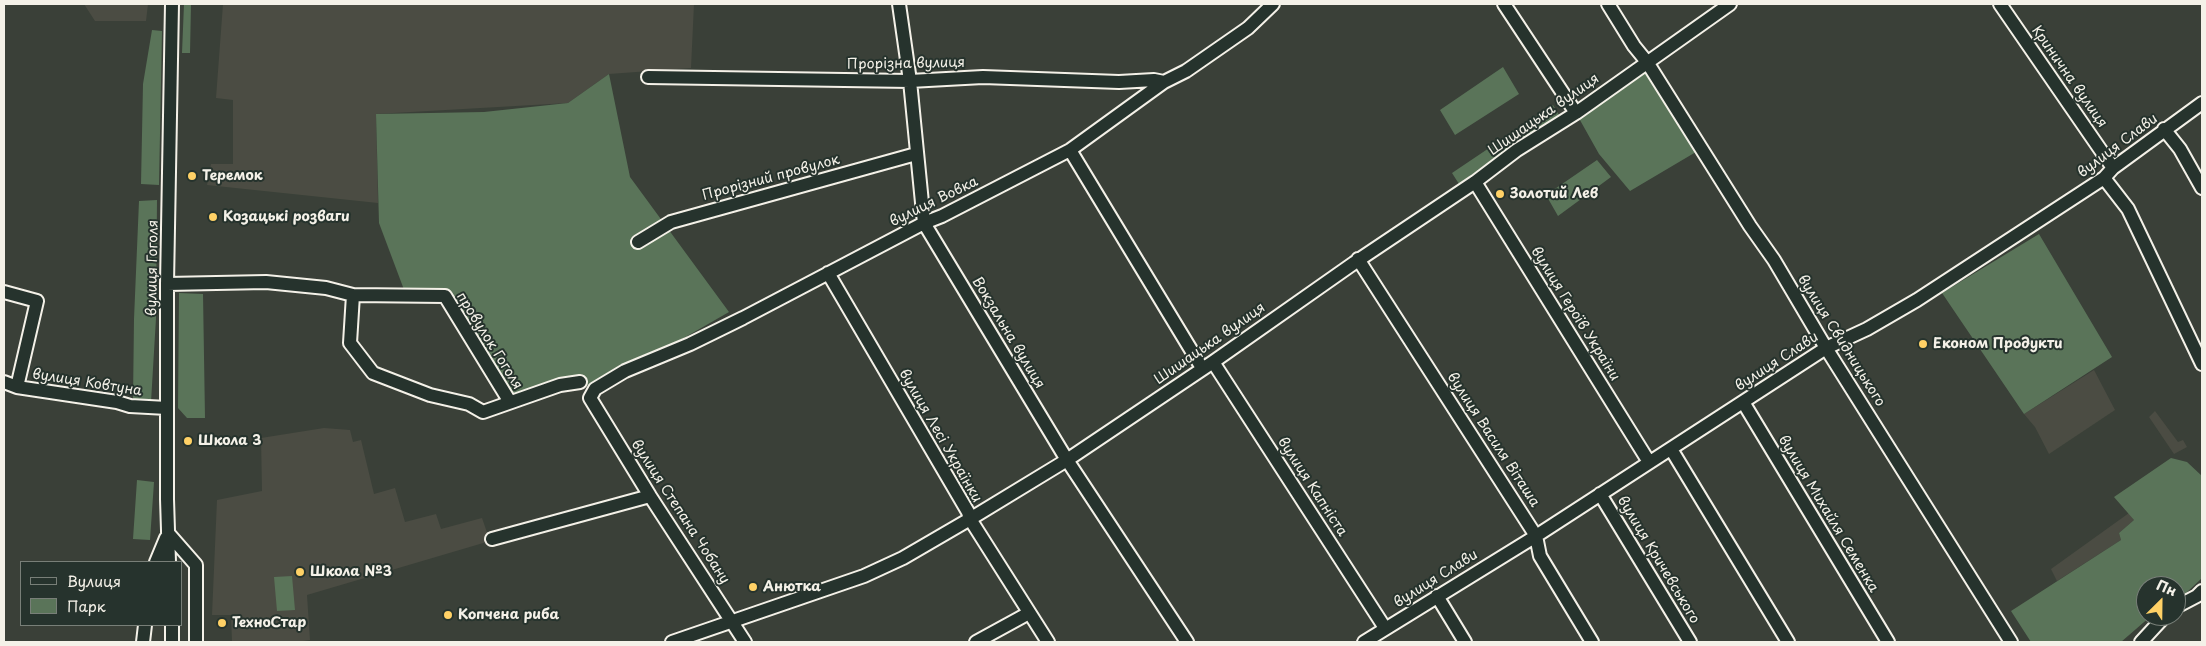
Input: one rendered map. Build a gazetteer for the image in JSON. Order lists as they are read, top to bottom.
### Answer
{
  "streets": {
    "street": [
      "Прорізна вулиця",
      "Кринична вулиця",
      "Шишацька вулиця",
      "вулиця Слави",
      "Прорізний провулок",
      "вулиця Вовка",
      "вулиця Гоголя",
      "вулиця Героїв України",
      "Вокзальна вулиця",
      "провулок Гоголя",
      "вулиця Свидницького",
      "вулиця Ковтуна",
      "вулиця Лесі Українки",
      "вулиця Василя Віташа",
      "вулиця Капніста",
      "вулиця Степана Чобану",
      "вулиця Михайля Семенка",
      "вулиця Кричевського"
    ]
  },
  "crossings": [
    ["Прорізна вулиця", "вулиця Вовка"],
    ["Прорізна вулиця", "Вокзальна вулиця"],
    ["Кринична вулиця", "вулиця Слави"],
    ["Шишацька вулиця", "вулиця Героїв України"],
    ["Шишацька вулиця", "Вокзальна вулиця"],
    ["Шишацька вулиця", "вулиця Свидницького"],
    ["Шишацька вулиця", "вулиця Лесі Українки"],
    ["Шишацька вулиця", "вулиця Василя Віташа"],
    ["Шишацька вулиця", "вулиця Капніста"],
    ["Шишацька вулиця", "вулиця Степана Чобану"],
    ["вулиця Слави", "вулиця Героїв України"],
    ["вулиця Слави", "вулиця Свидницького"],
    ["вулиця Слави", "вулиця Василя Віташа"],
    ["вулиця Слави", "вулиця Капніста"],
    ["вулиця Слави", "вулиця Михайля Семенка"],
    ["вулиця Слави", "вулиця Кричевського"],
    ["Прорізний провулок", "Вокзальна вулиця"],
    ["вулиця Вовка", "Вокзальна вулиця"],
    ["вулиця Вовка", "вулиця Лесі Українки"],
    ["вулиця Вовка", "вулиця Капніста"],
    ["вулиця Вовка", "вулиця Степана Чобану"],
    ["вулиця Гоголя", "провулок Гоголя"],
    ["вулиця Гоголя", "вулиця Ковтуна"]
  ],
  "places": [
    "Теремок",
    "Золотий Лев",
    "Козацькі розваги",
    "Економ Продукти",
    "Школа 3",
    "Школа №3",
    "Анютка",
    "Копчена риба",
    "ТехноСтар"
  ],
  "legend": ["Вулиця", "Парк"],
  "north": "top right"
}
